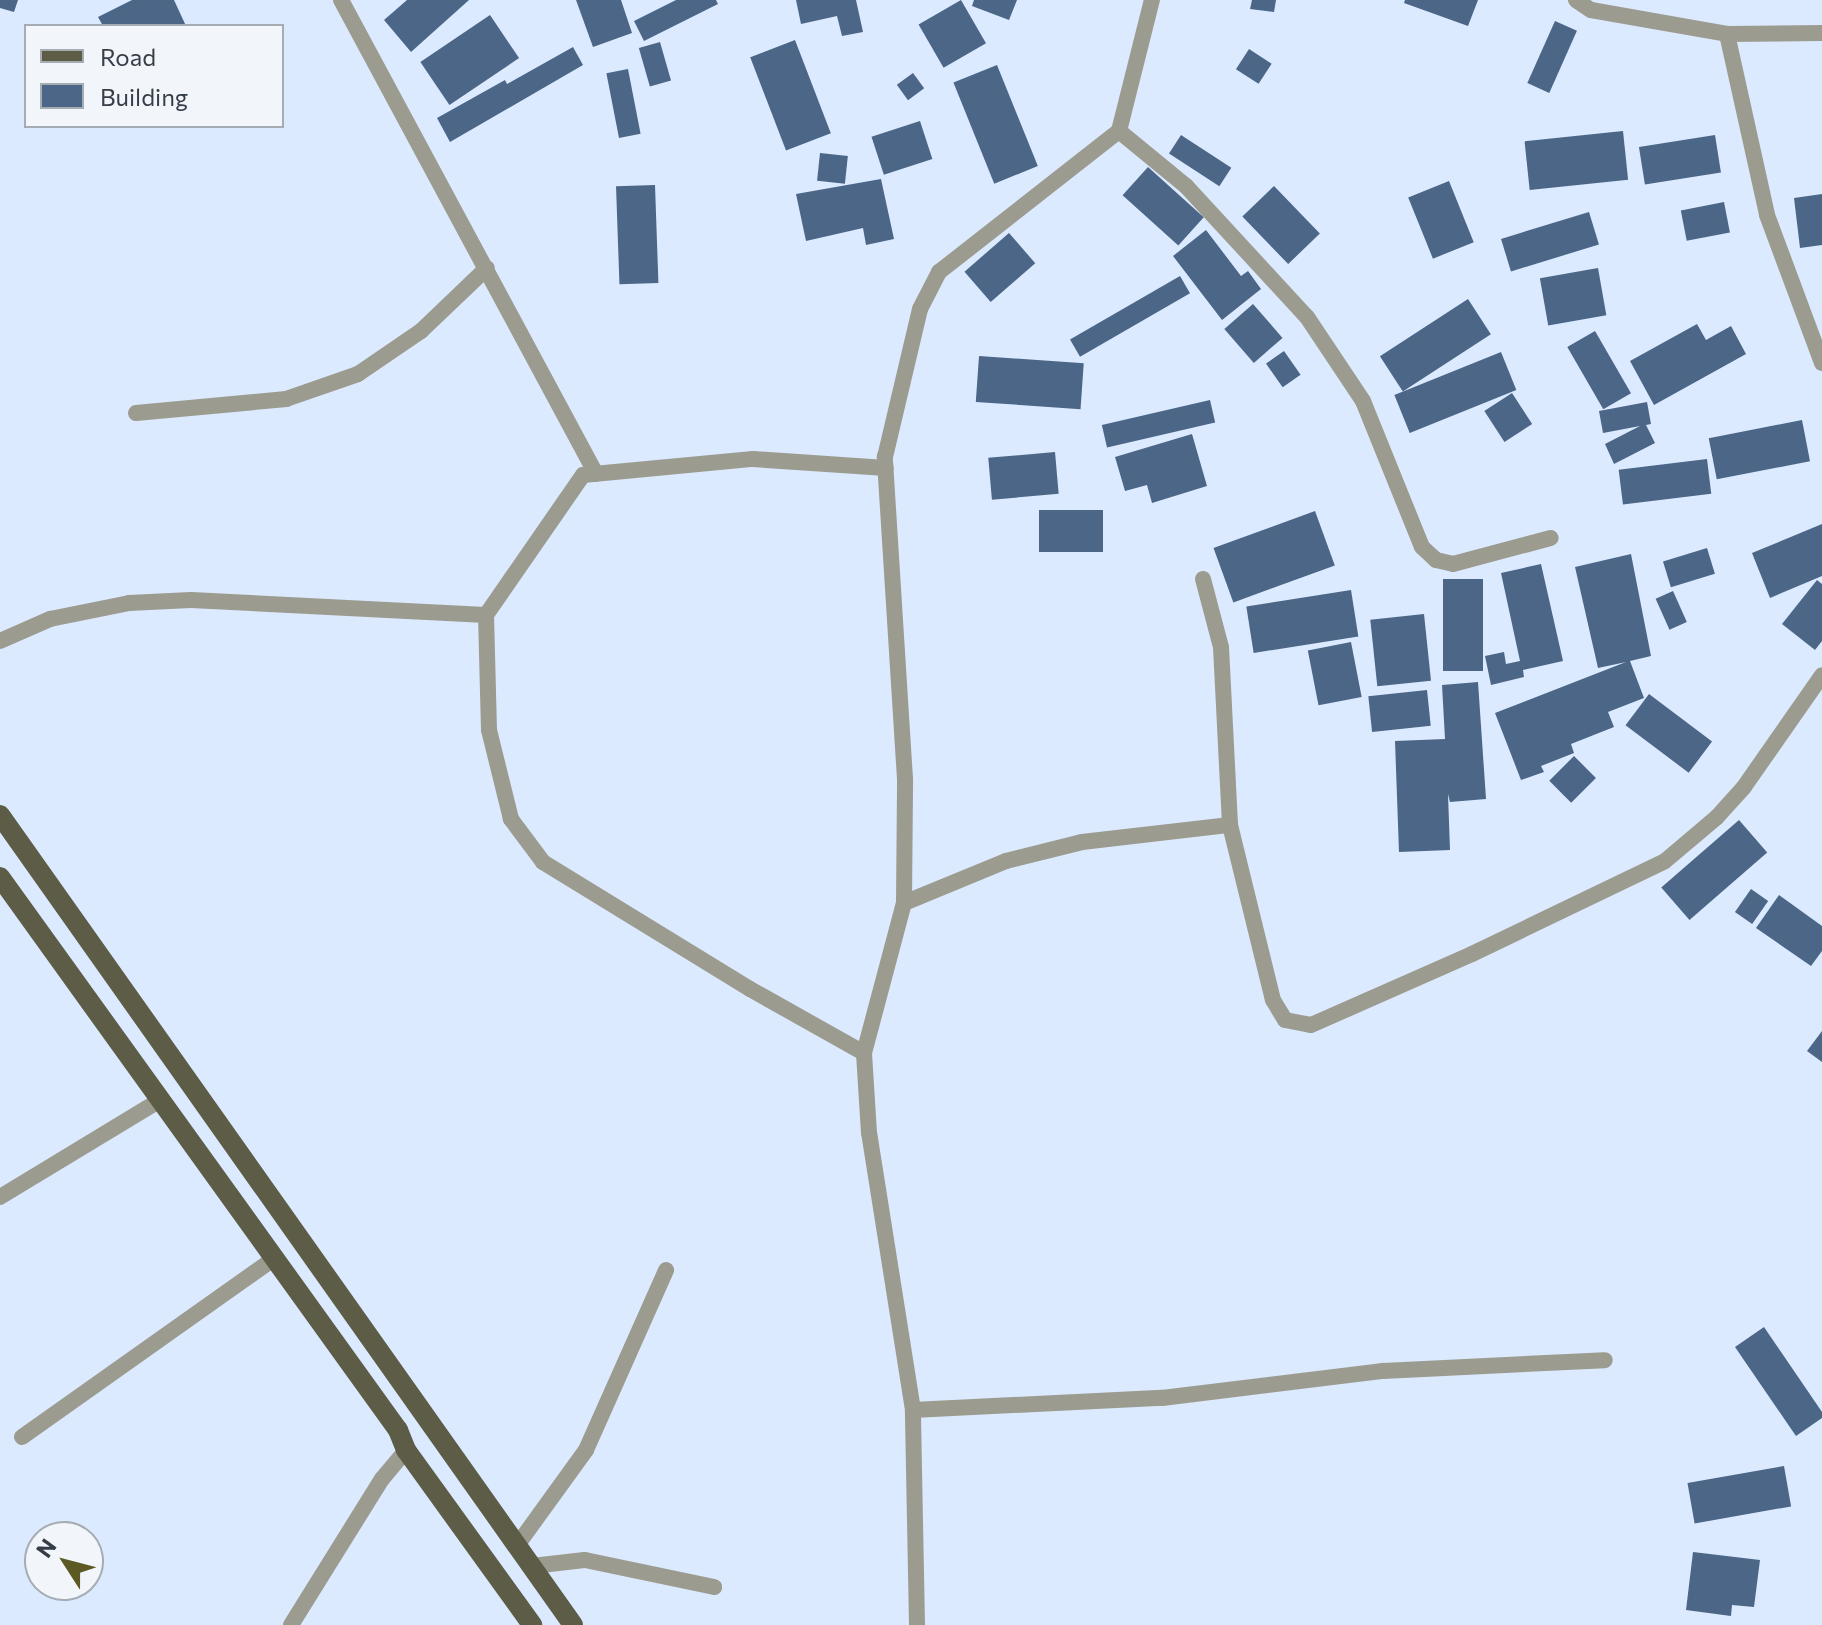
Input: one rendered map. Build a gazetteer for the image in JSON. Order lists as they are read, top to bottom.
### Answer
{
  "legend": ["Road", "Building"],
  "north": "top left"
}
